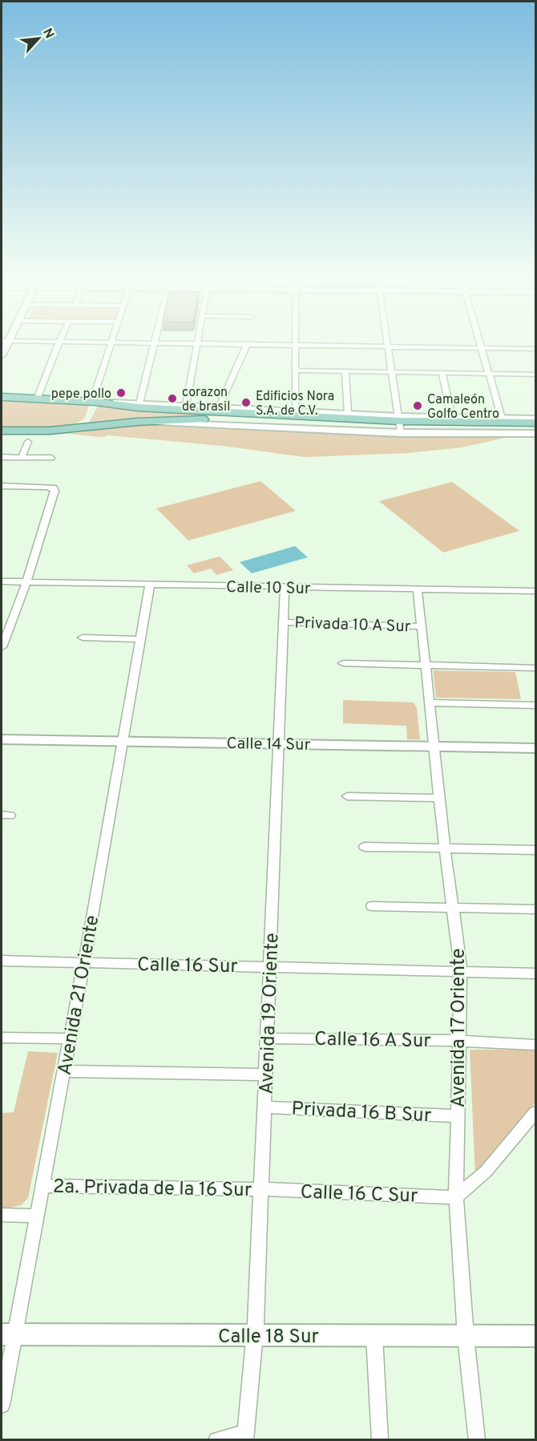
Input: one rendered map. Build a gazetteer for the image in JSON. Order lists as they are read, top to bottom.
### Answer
{
  "streets": {
    "street": [
      "Calle 10 Sur",
      "Privada 10 A Sur",
      "Calle 14 Sur",
      "Calle 16 Sur",
      "Avenida 21 Oriente",
      "Avenida 19 Oriente",
      "Avenida 17 Oriente",
      "Calle 16 A Sur",
      "Privada 16 B Sur",
      "2a. Privada de la 16 Sur",
      "Calle 16 C Sur",
      "Calle 18 Sur"
    ]
  },
  "crossings": [
    ["Calle 10 Sur", "Avenida 21 Oriente"],
    ["Calle 10 Sur", "Avenida 19 Oriente"],
    ["Calle 10 Sur", "Avenida 17 Oriente"],
    ["Privada 10 A Sur", "Avenida 19 Oriente"],
    ["Privada 10 A Sur", "Avenida 17 Oriente"],
    ["Calle 14 Sur", "Avenida 21 Oriente"],
    ["Calle 14 Sur", "Avenida 19 Oriente"],
    ["Calle 14 Sur", "Avenida 17 Oriente"],
    ["Calle 16 Sur", "Avenida 21 Oriente"],
    ["Calle 16 Sur", "Avenida 19 Oriente"],
    ["Calle 16 Sur", "Avenida 17 Oriente"],
    ["Avenida 21 Oriente", "2a. Privada de la 16 Sur"],
    ["Avenida 21 Oriente", "Calle 18 Sur"],
    ["Avenida 19 Oriente", "Calle 16 A Sur"],
    ["Avenida 19 Oriente", "Privada 16 B Sur"],
    ["Avenida 19 Oriente", "2a. Privada de la 16 Sur"],
    ["Avenida 19 Oriente", "Calle 16 C Sur"],
    ["Avenida 19 Oriente", "Calle 18 Sur"],
    ["Avenida 17 Oriente", "Calle 16 A Sur"],
    ["Avenida 17 Oriente", "Privada 16 B Sur"],
    ["Avenida 17 Oriente", "Calle 16 C Sur"],
    ["Avenida 17 Oriente", "Calle 18 Sur"],
    ["2a. Privada de la 16 Sur", "Calle 16 C Sur"]
  ],
  "places": [
    "pepe pollo",
    "corazon de brasil",
    "Edificios Nora S.A. de C.V.",
    "Camaleón Golfo Centro"
  ],
  "north": "top right"
}
